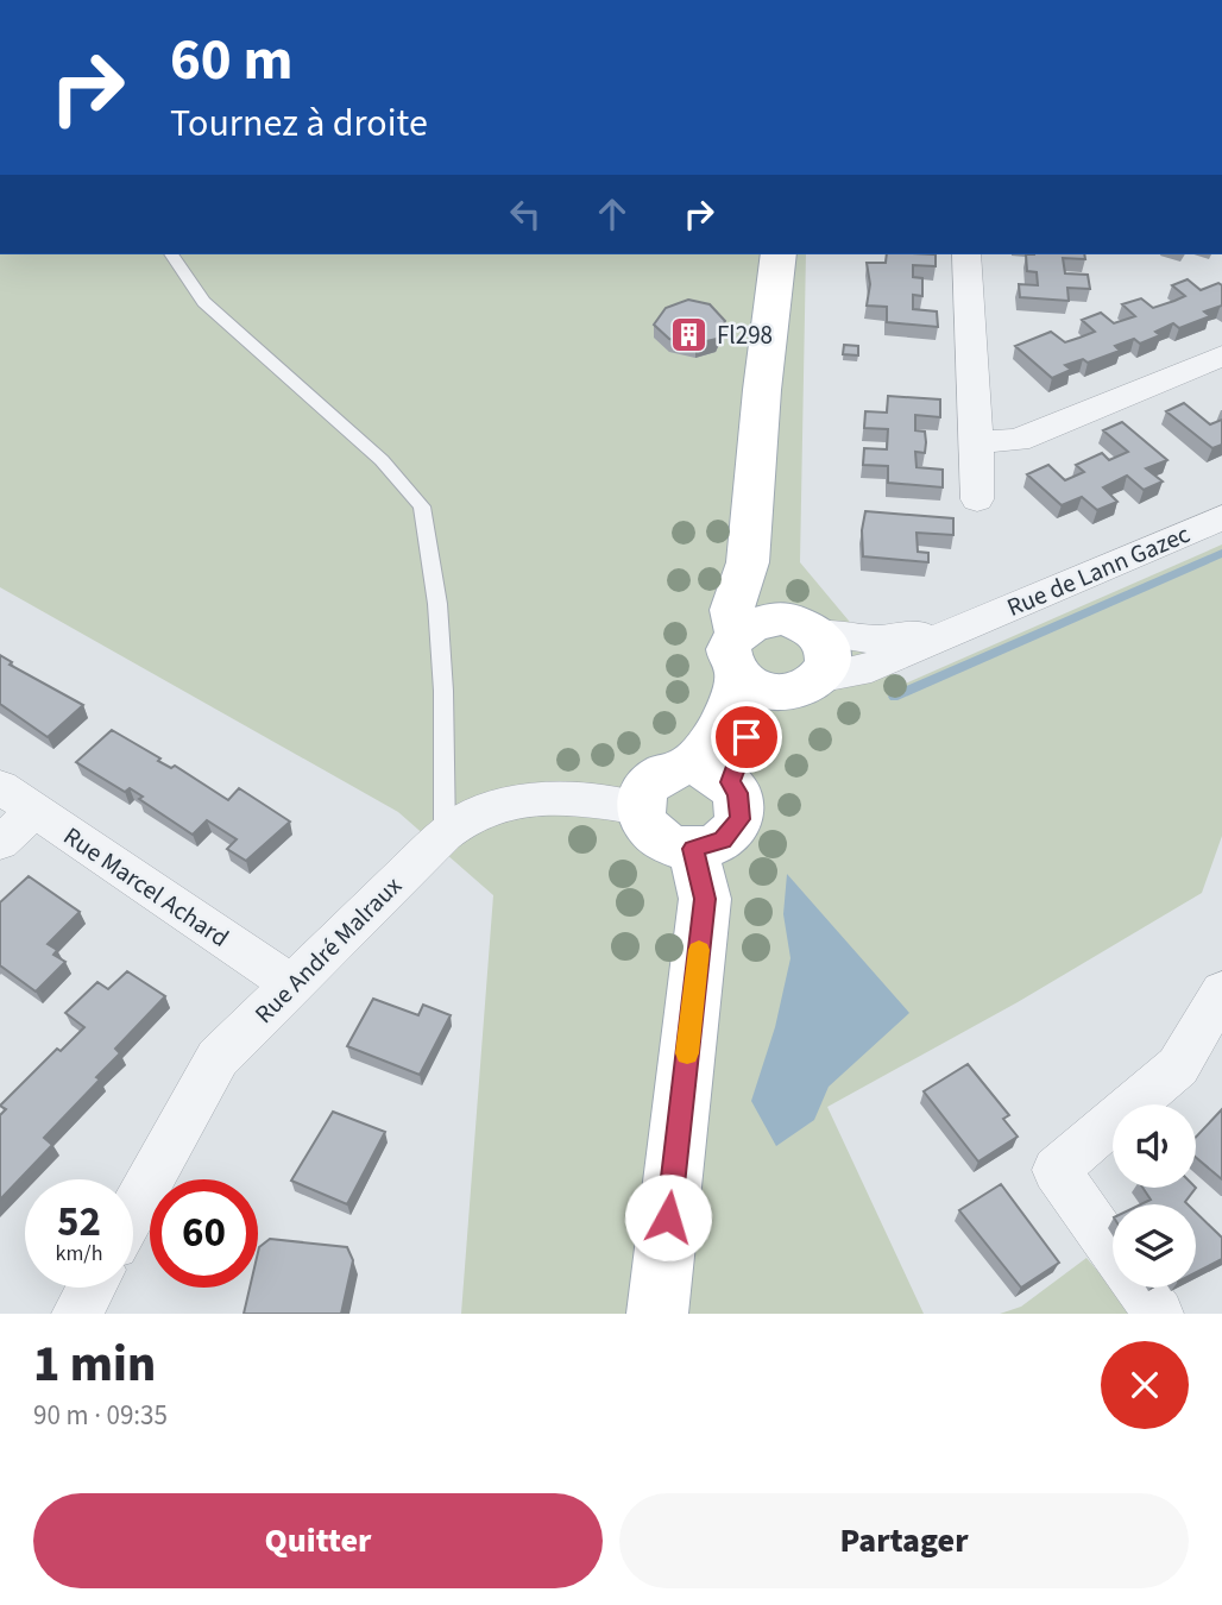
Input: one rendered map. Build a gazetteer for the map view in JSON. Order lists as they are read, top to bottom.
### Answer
{
  "streets": {
    "street": ["Rue de Lann Gazec", "Rue Marcel Achard", "Rue André Malraux"]
  },
  "crossings": [
    ["Rue Marcel Achard", "Rue André Malraux"]
  ],
  "places": {
    "building": ["Fl298"]
  },
  "page": {
    "turn": ["60 m", "Tournez à droite"],
    "speed": "52 km/h",
    "limit": "60",
    "heading": ["1 min", "90 m · 09:35"],
    "buttons": ["Quitter", "Partager"]
  }
}
